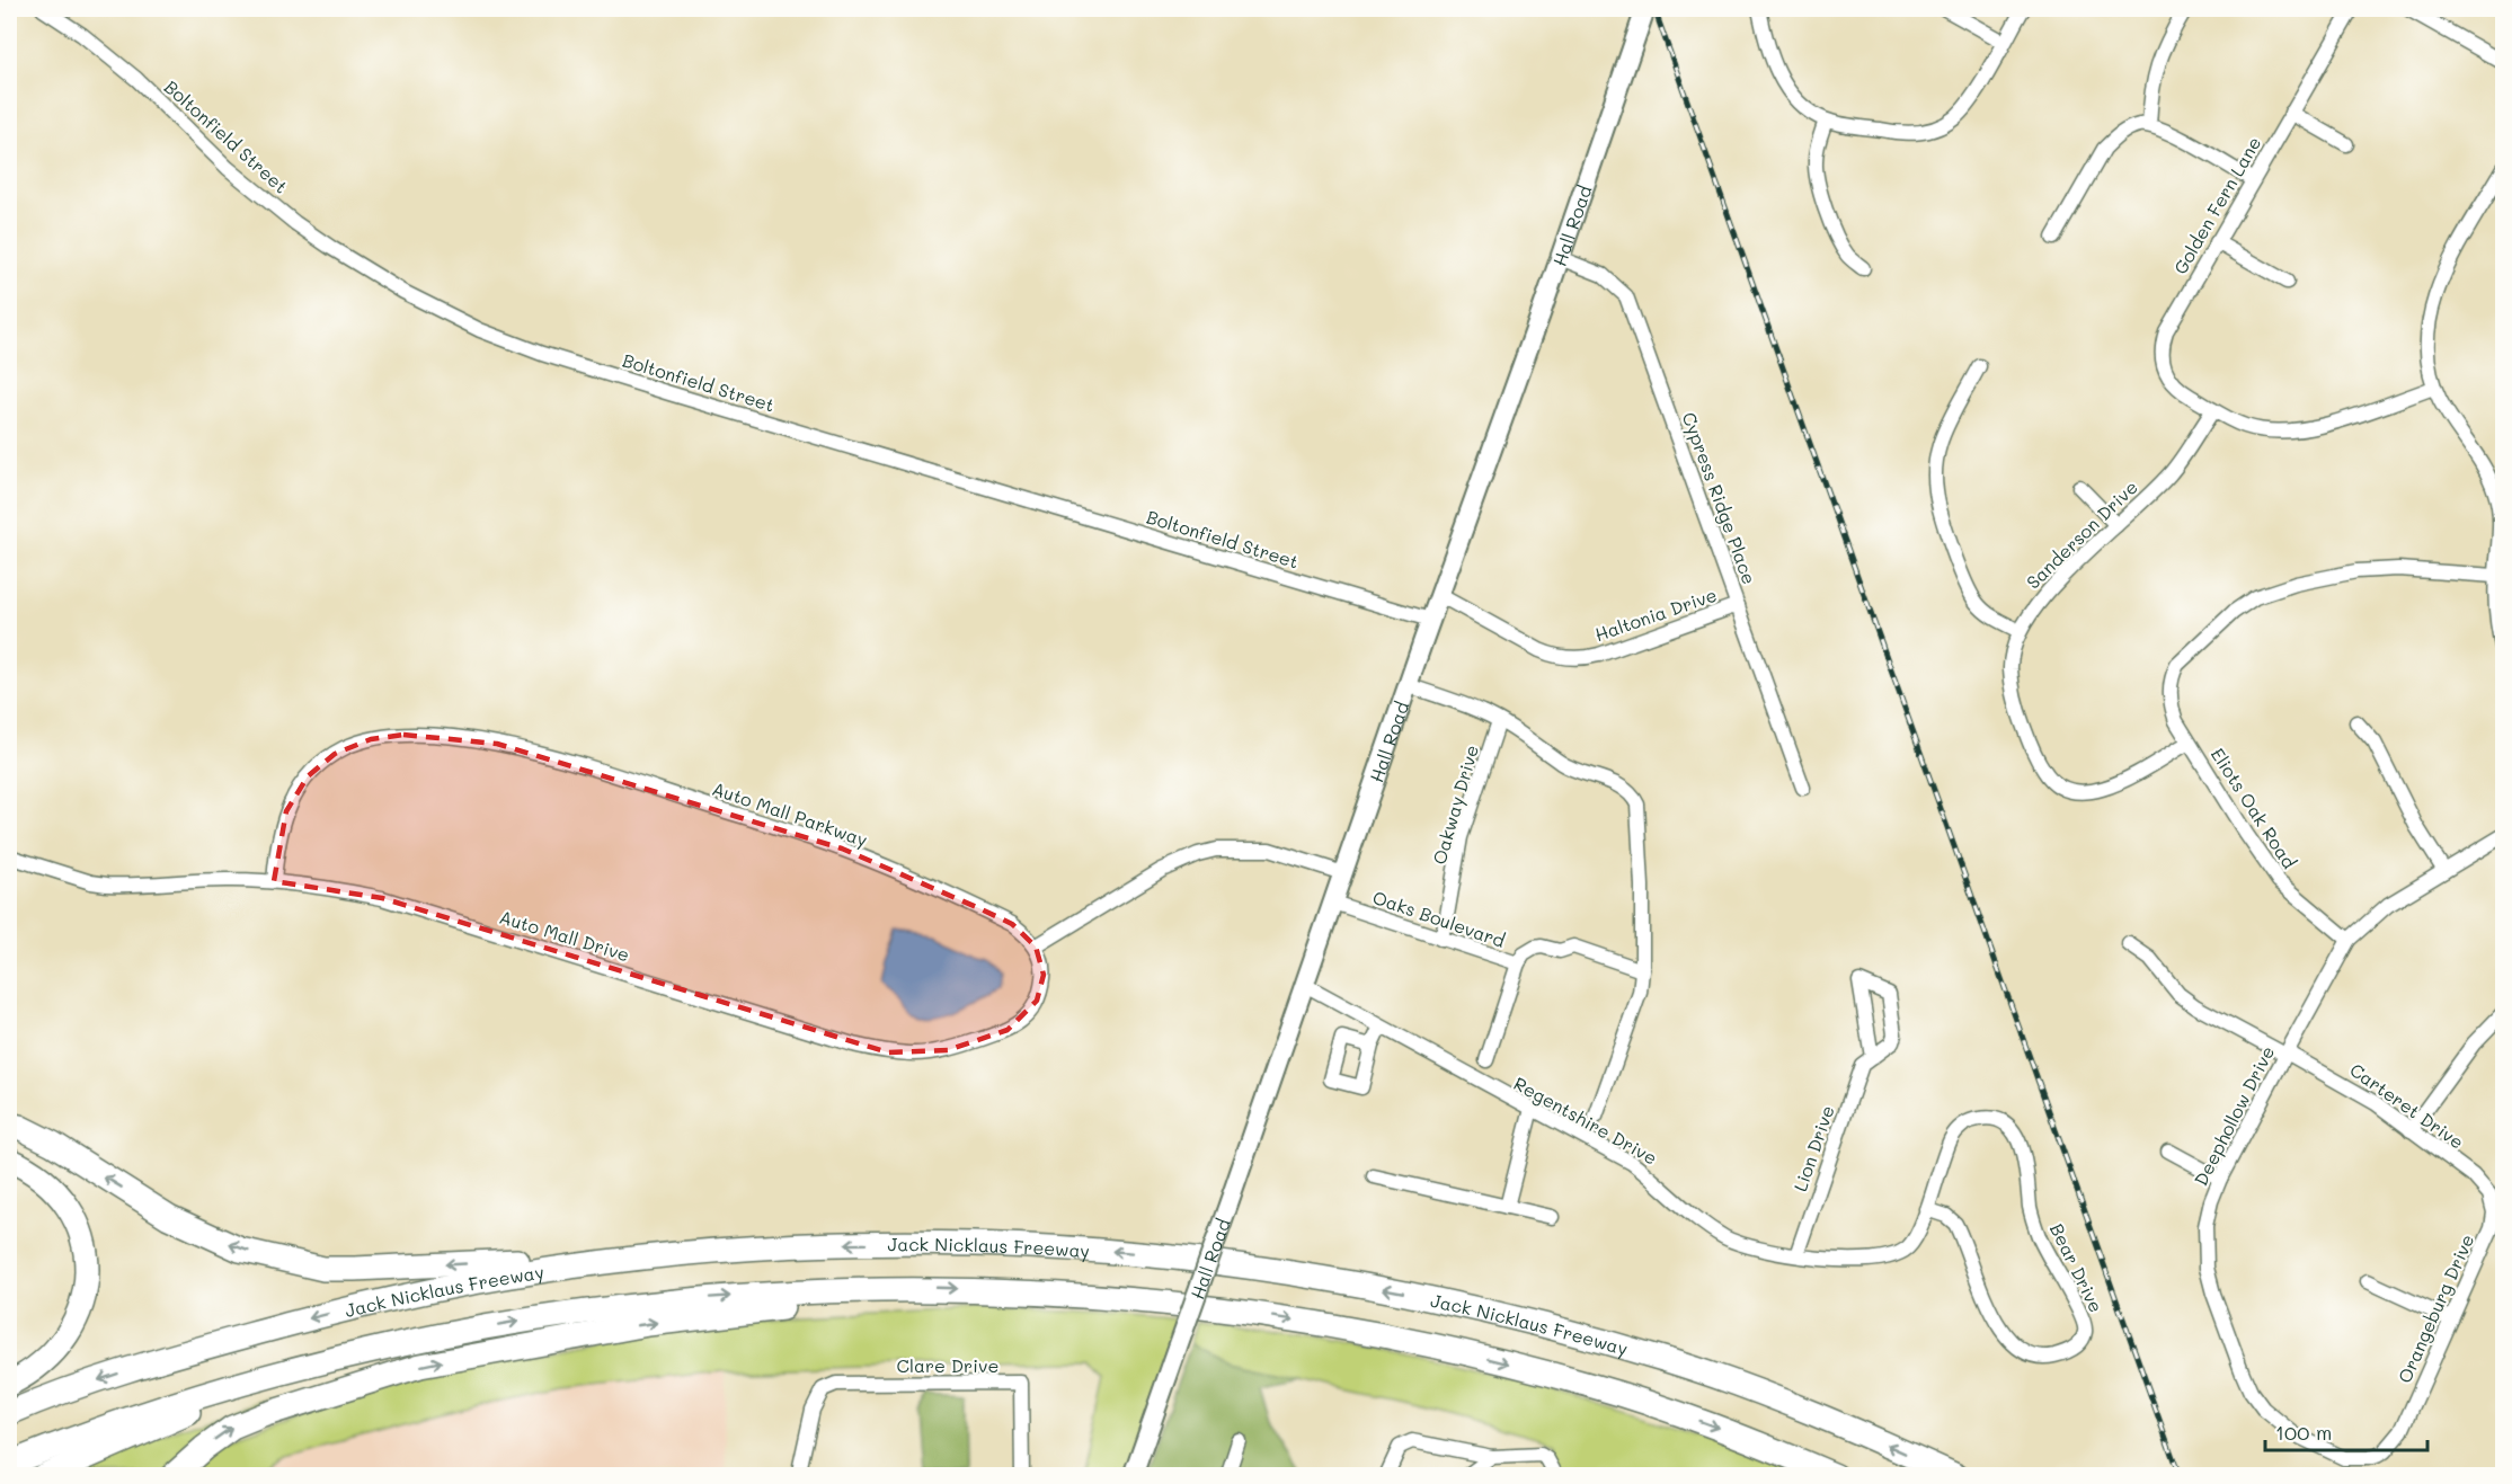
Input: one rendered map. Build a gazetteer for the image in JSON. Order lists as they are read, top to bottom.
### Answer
{
  "streets": {
    "highway": ["Jack Nicklaus Freeway"],
    "main road": ["Hall Road"],
    "street": [
      "Boltonfield Street",
      "Golden Fern Lane",
      "Cypress Ridge Place",
      "Sanderson Drive",
      "Haltonia Drive",
      "Oakway Drive",
      "Eliots Oak Road",
      "Auto Mall Parkway",
      "Oaks Boulevard",
      "Auto Mall Drive",
      "Carteret Drive",
      "Deephollow Drive",
      "Regentshire Drive",
      "Lion Drive",
      "Bear Drive",
      "Orangeburg Drive",
      "Clare Drive"
    ]
  },
  "crossings": [
    ["Boltonfield Street", "Hall Road"],
    ["Golden Fern Lane", "Sanderson Drive"],
    ["Hall Road", "Cypress Ridge Place"],
    ["Hall Road", "Haltonia Drive"],
    ["Hall Road", "Oaks Boulevard"],
    ["Hall Road", "Regentshire Drive"],
    ["Cypress Ridge Place", "Haltonia Drive"],
    ["Sanderson Drive", "Eliots Oak Road"],
    ["Oakway Drive", "Oaks Boulevard"],
    ["Eliots Oak Road", "Deephollow Drive"],
    ["Auto Mall Parkway", "Auto Mall Drive"],
    ["Carteret Drive", "Deephollow Drive"],
    ["Carteret Drive", "Orangeburg Drive"],
    ["Deephollow Drive", "Orangeburg Drive"],
    ["Regentshire Drive", "Lion Drive"],
    ["Regentshire Drive", "Bear Drive"]
  ],
  "scale_bar": "100 m"
}
